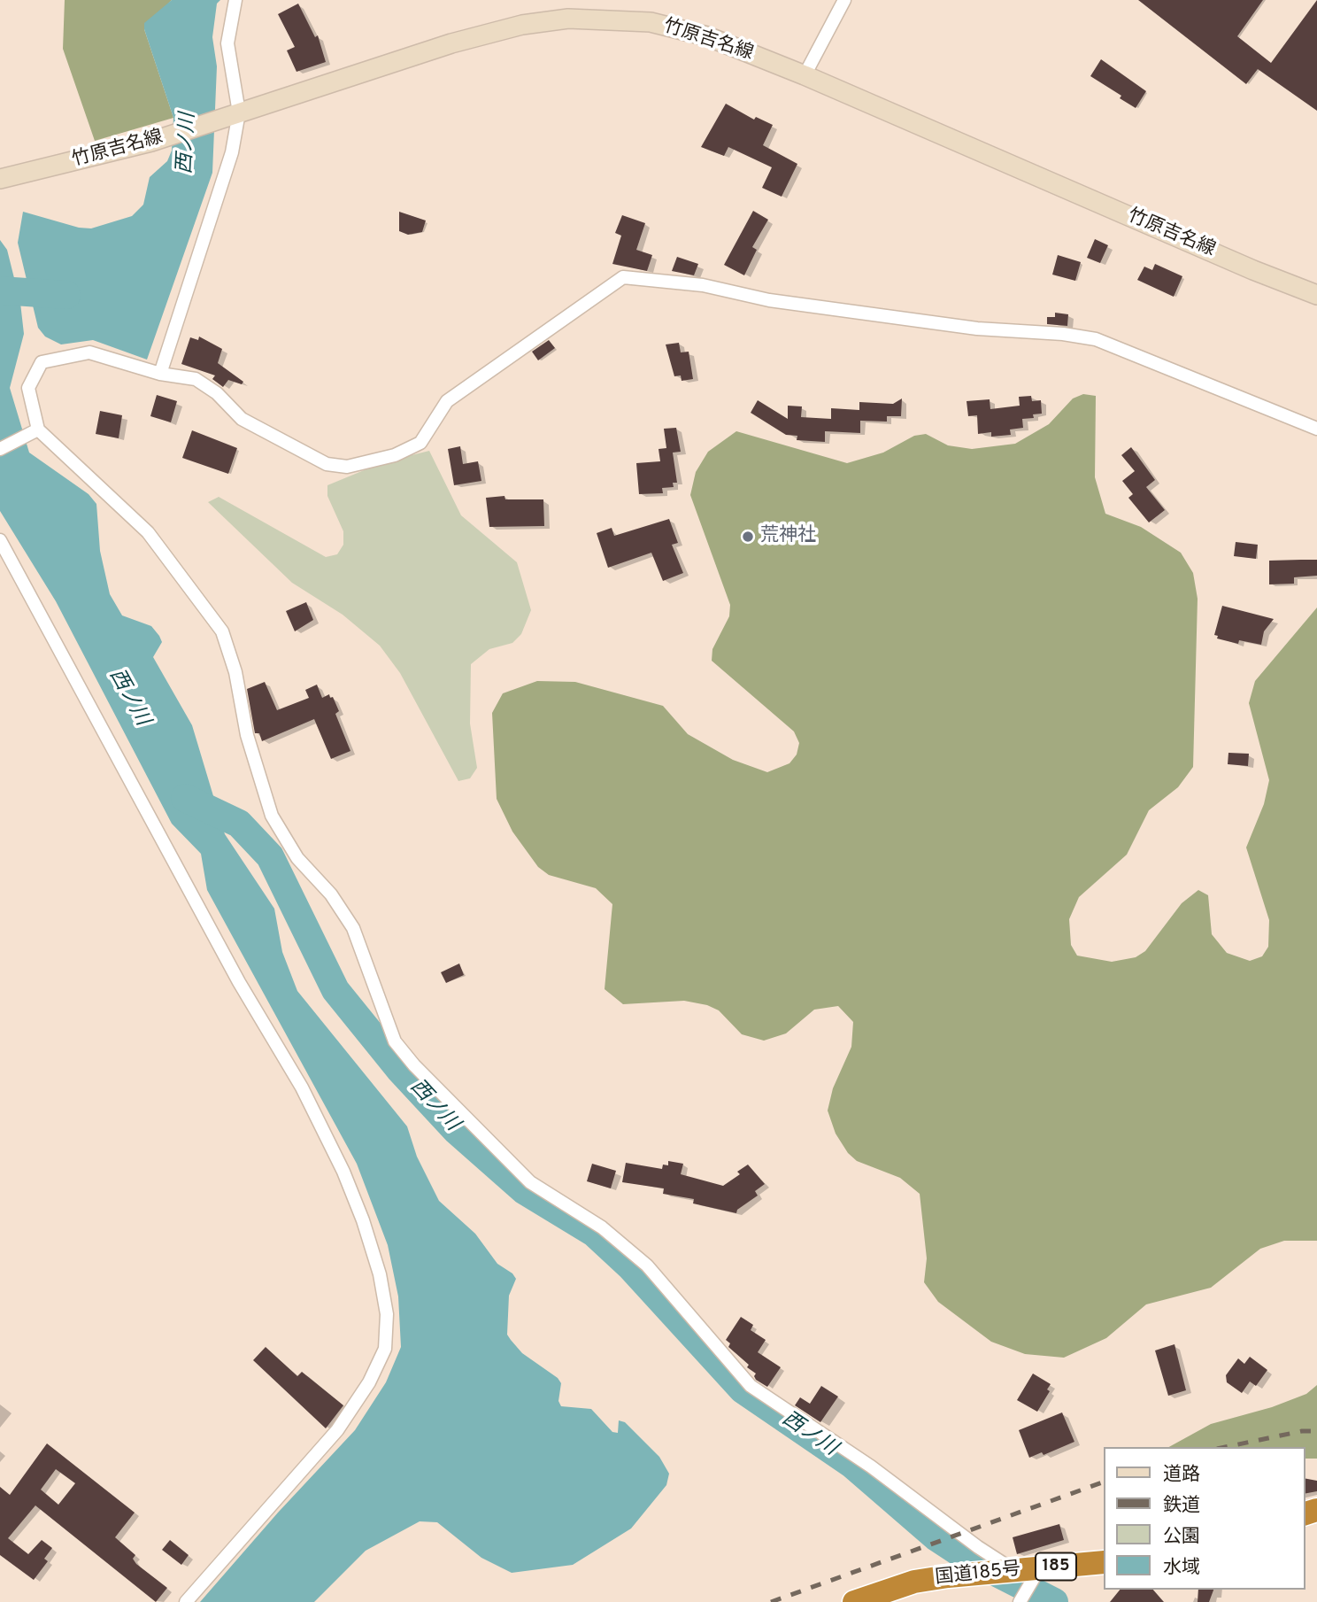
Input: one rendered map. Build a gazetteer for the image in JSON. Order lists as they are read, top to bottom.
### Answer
{
  "streets": {
    "highway": ["185", "国道185号"],
    "main road": ["竹原吉名線"]
  },
  "water": ["西ノ川"],
  "places": ["荒神社"],
  "legend": [
    "道路",
    "鉄道",
    "公園",
    "水域"
  ]
}
